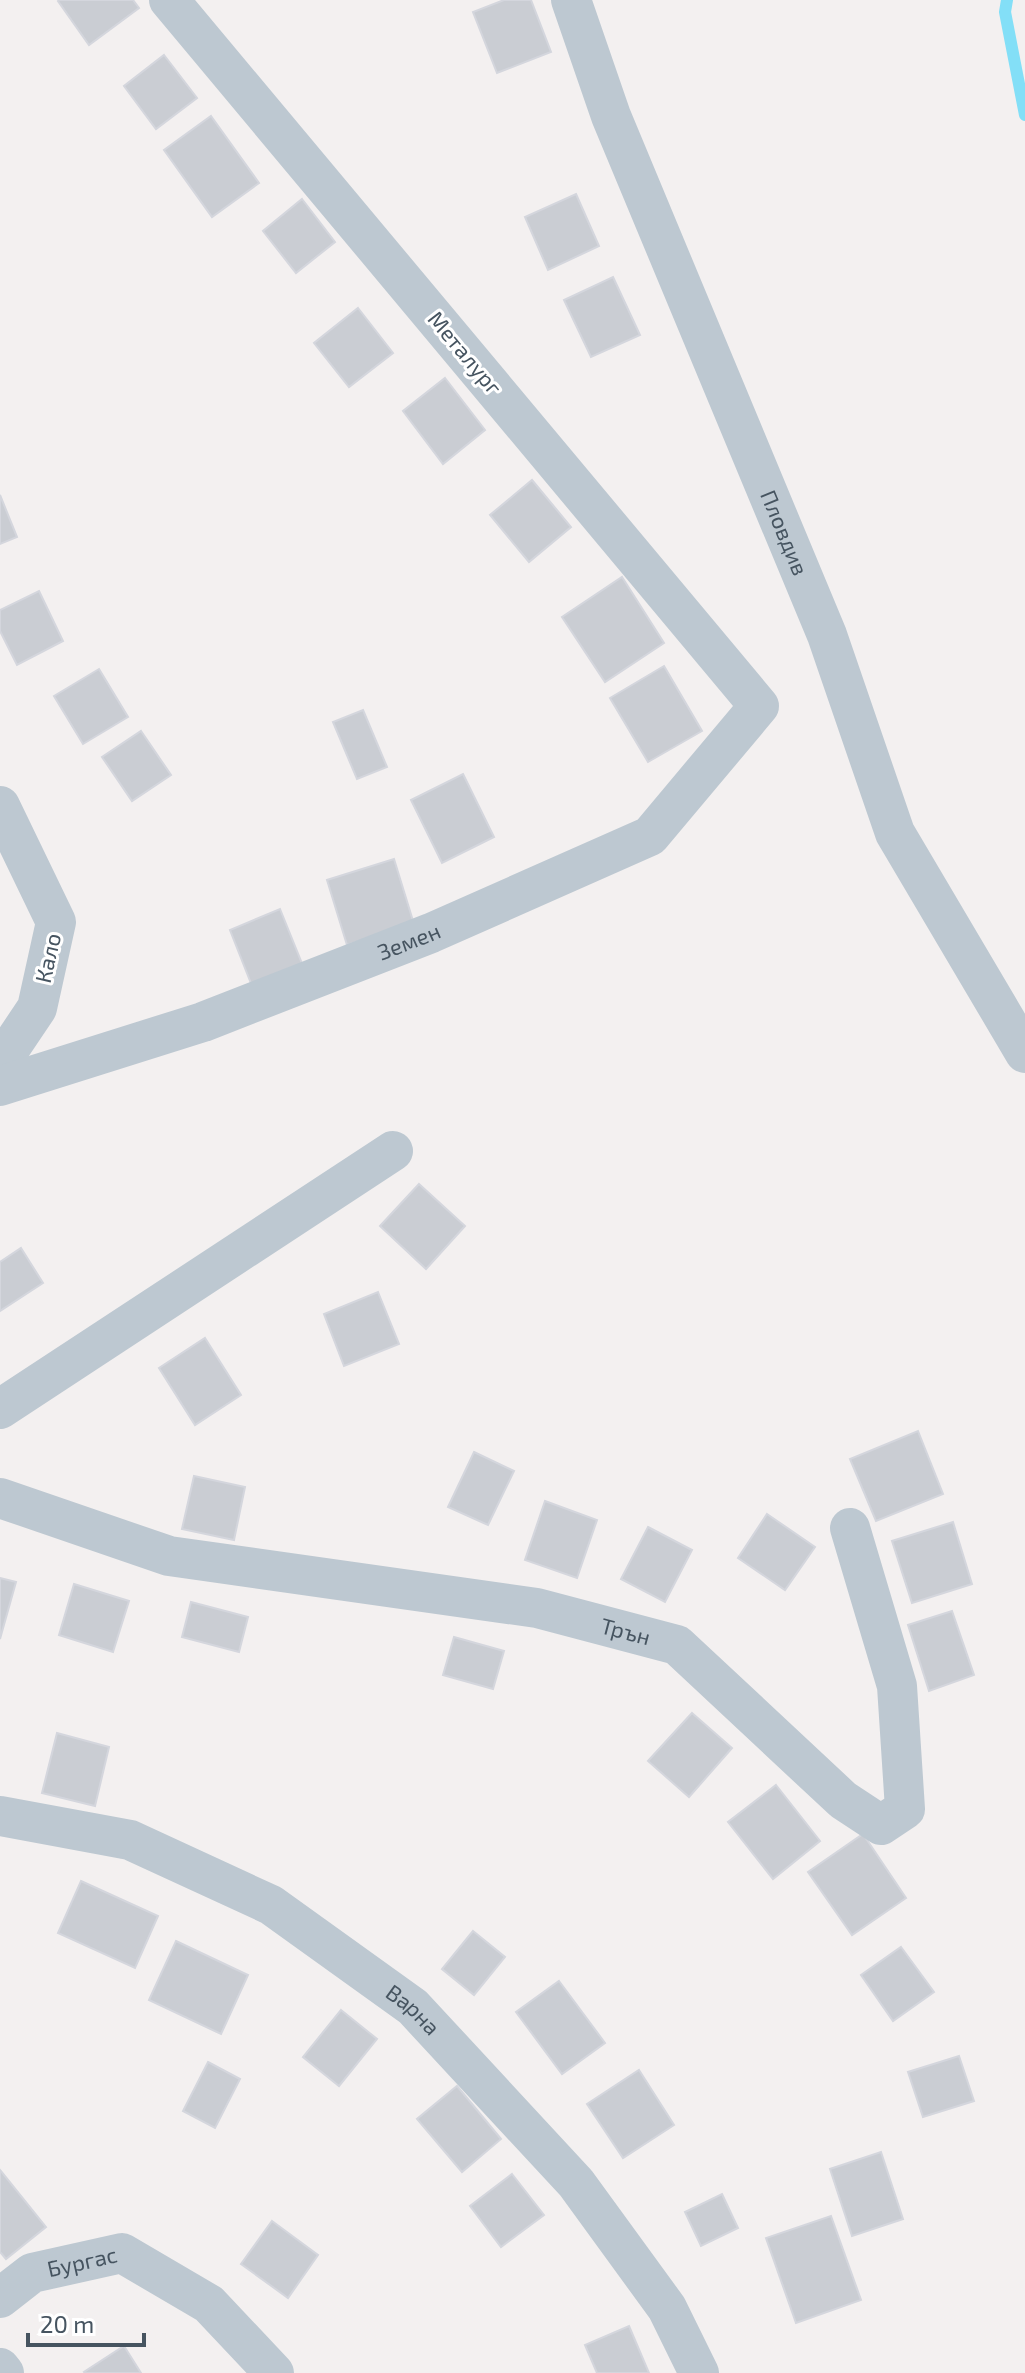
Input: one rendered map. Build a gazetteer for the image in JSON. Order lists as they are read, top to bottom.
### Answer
{
  "streets": {
    "street": [
      "Металург",
      "Пловдив",
      "Земен",
      "Кало",
      "Трън",
      "Варна",
      "Бургас"
    ]
  },
  "crossings": [
    ["Металург", "Земен"]
  ],
  "scale_bar": "20 m"
}
